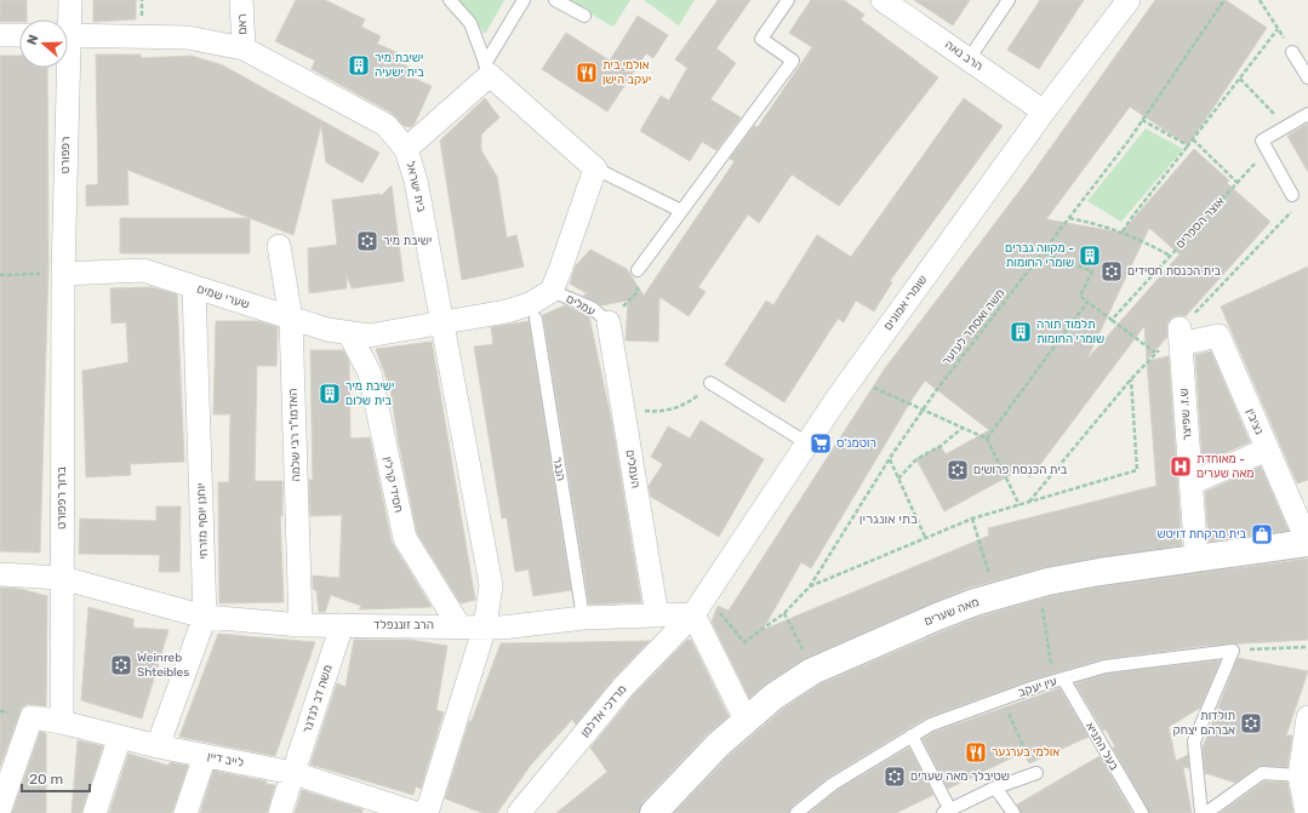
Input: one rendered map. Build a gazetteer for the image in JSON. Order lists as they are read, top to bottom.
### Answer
{
  "streets": {
    "street": [
      "ראם",
      "הרב נאה",
      "רפפורט",
      "בית ישראל",
      "שערי שמים",
      "שומרי אמונים",
      "ש.ז. שפיצר",
      "נציבין",
      "האדמו\"ר רבי שלמה",
      "העמלים",
      "חסידי קרלין",
      "ברוך רפפורט",
      "יוחנן יוסף מזרחי",
      "מאה שערים",
      "הרב זוננפלד",
      "משה דב לנדנר",
      "מרדכי אדלמן",
      "לייב דיין"
    ],
    "lane": [
      "עמלים",
      "הנגר",
      "עין יעקב",
      "בעל התניא"
    ],
    "path": ["אוצר הספרים", "משה ואסתר לעזער"]
  },
  "crossings": [
    ["ראם", "בית ישראל"],
    ["הרב נאה", "שומרי אמונים"],
    ["רפפורט", "שערי שמים"],
    ["רפפורט", "ברוך רפפורט"],
    ["בית ישראל", "שערי שמים"],
    ["בית ישראל", "הרב זוננפלד"],
    ["שערי שמים", "עמלים"],
    ["שערי שמים", "האדמו\"ר רבי שלמה"],
    ["שערי שמים", "חסידי קרלין"],
    ["שערי שמים", "ברוך רפפורט"],
    ["שערי שמים", "יוחנן יוסף מזרחי"],
    ["שומרי אמונים", "הרב זוננפלד"],
    ["שומרי אמונים", "מרדכי אדלמן"],
    ["עמלים", "העמלים"],
    ["ש.ז. שפיצר", "נציבין"],
    ["ש.ז. שפיצר", "מאה שערים"],
    ["נציבין", "מאה שערים"],
    ["האדמו\"ר רבי שלמה", "הרב זוננפלד"],
    ["הנגר", "הרב זוננפלד"],
    ["העמלים", "הרב זוננפלד"],
    ["חסידי קרלין", "הרב זוננפלד"],
    ["ברוך רפפורט", "הרב זוננפלד"],
    ["ברוך רפפורט", "לייב דיין"],
    ["יוחנן יוסף מזרחי", "הרב זוננפלד"],
    ["יוחנן יוסף מזרחי", "לייב דיין"],
    ["הרב זוננפלד", "משה דב לנדנר"],
    ["הרב זוננפלד", "מרדכי אדלמן"],
    ["עין יעקב", "בעל התניא"],
    ["משה דב לנדנר", "לייב דיין"]
  ],
  "districts": ["בתי אונגרין"],
  "places": {
    "building": [
      "ישיבת מיר בית ישעיה",
      "מקווה גברים - שומרי החומות",
      "תלמוד תורה שומרי החומות",
      "ישיבת מיר בית שלום"
    ],
    "restaurant": ["אולמי בית יעקב הישן", "אולמי בערגער"],
    "synagogue": [
      "ישיבת מיר",
      "בית הכנסת חסידים",
      "בית הכנסת פרושים",
      "Weinreb Shteibles",
      "תולדות אברהם יצחק",
      "שטיבלך מאה שערים"
    ],
    "supermarket": ["רוטמנ'ס"],
    "hospital": ["מאוחדת - מאה שערים"],
    "shop": ["בית מרקחת דויטש"]
  },
  "scale_bar": "20 m",
  "north": "left"
}
